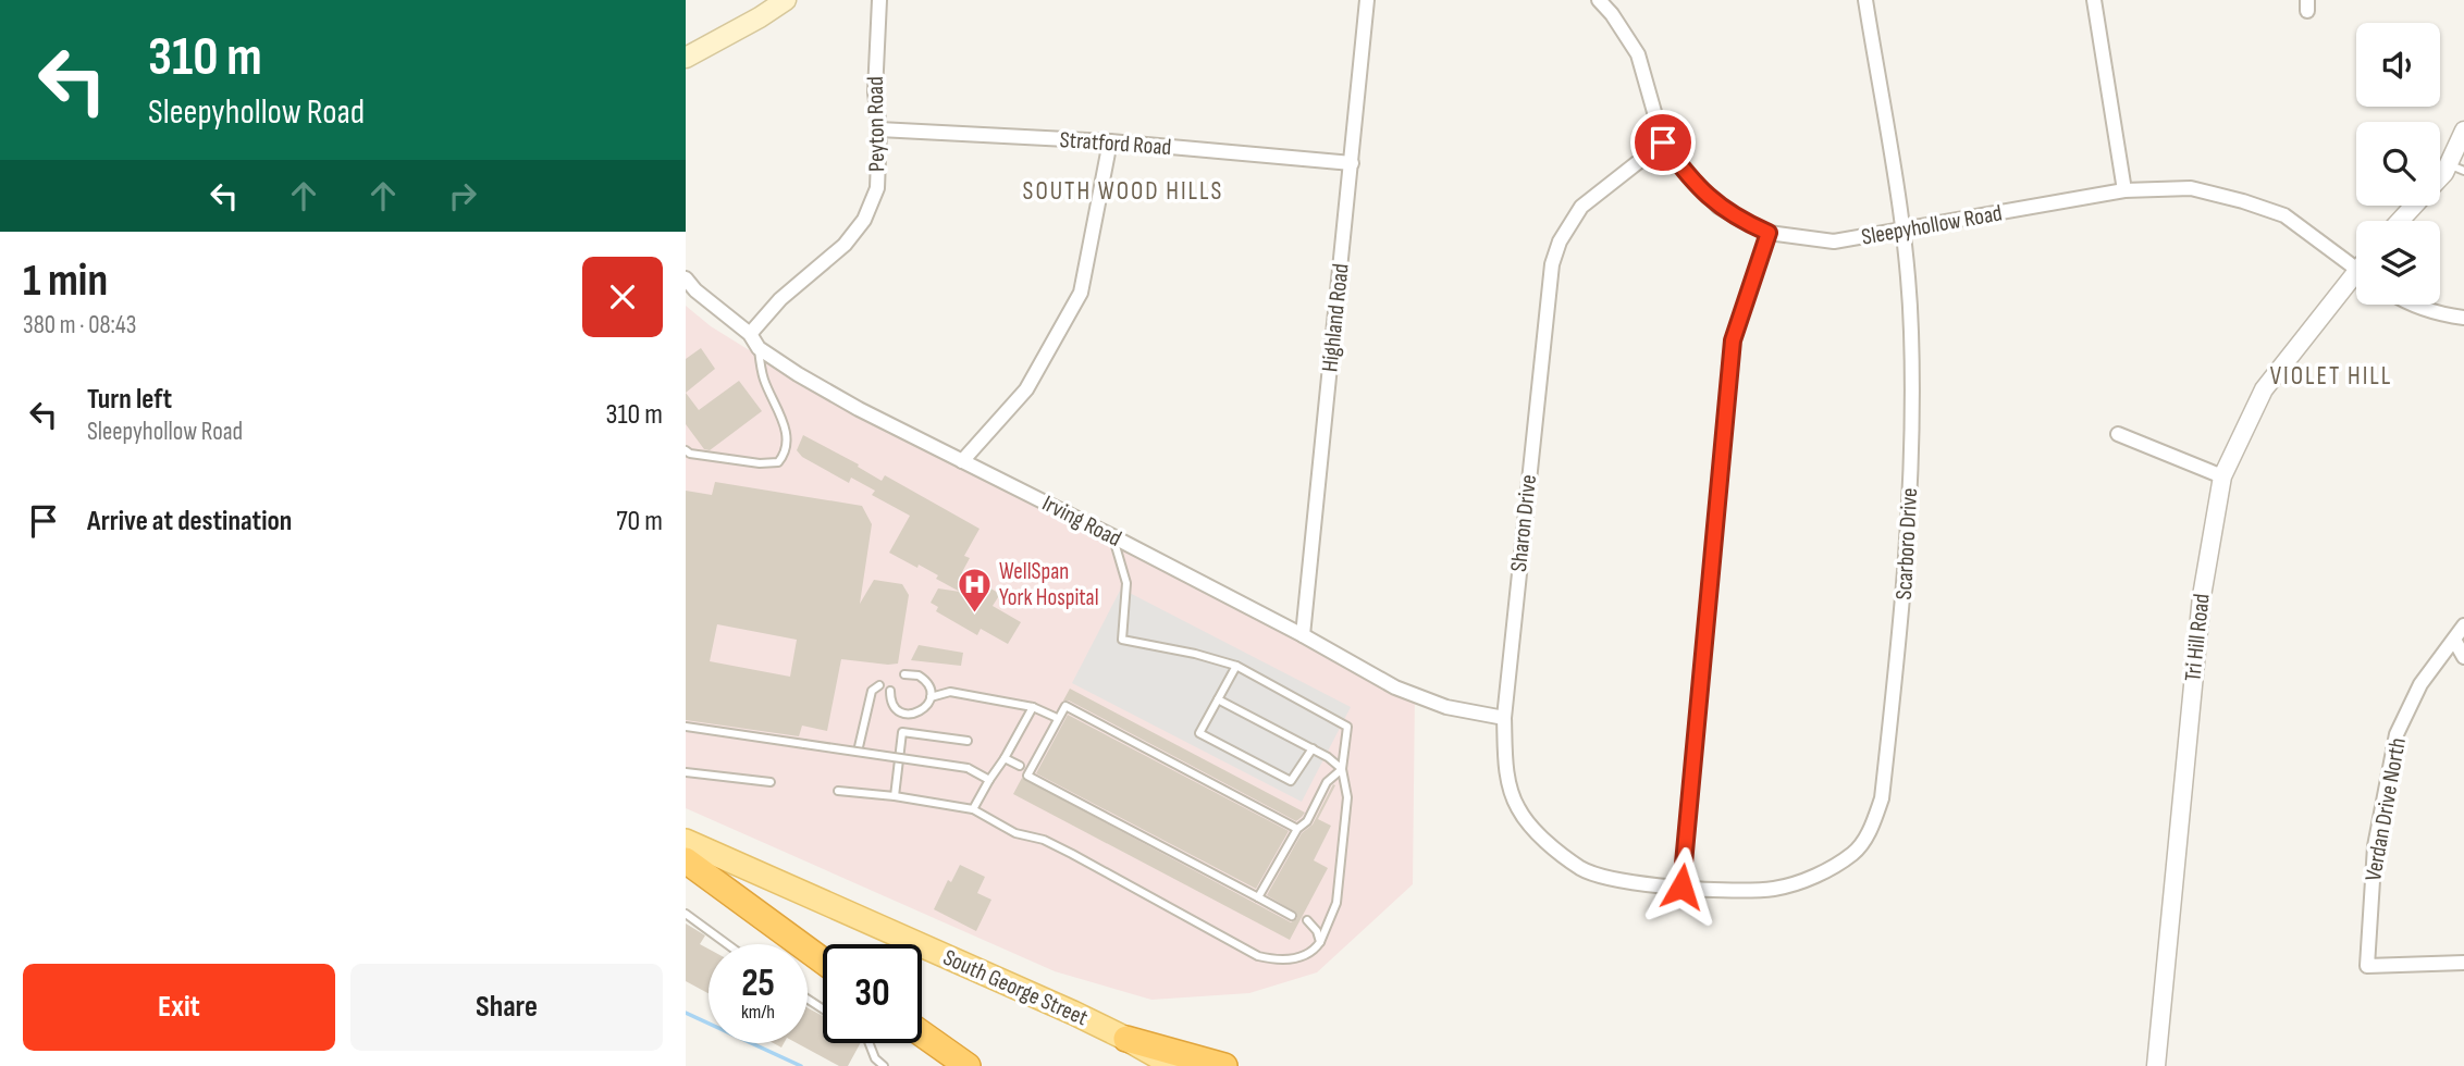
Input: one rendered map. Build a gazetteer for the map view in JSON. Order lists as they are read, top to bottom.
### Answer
{
  "streets": {
    "main road": ["South George Street"],
    "street": [
      "Peyton Road",
      "Stratford Road",
      "Sleepyhollow Road",
      "Highland Road",
      "Irving Road",
      "Sharon Drive",
      "Scarboro Drive",
      "Tri Hill Road",
      "Verdan Drive North"
    ]
  },
  "crossings": [
    ["Peyton Road", "Stratford Road"],
    ["Peyton Road", "Irving Road"],
    ["Stratford Road", "Highland Road"],
    ["Sleepyhollow Road", "Sharon Drive"],
    ["Sleepyhollow Road", "Scarboro Drive"],
    ["Highland Road", "Irving Road"],
    ["Irving Road", "Sharon Drive"],
    ["Sharon Drive", "Scarboro Drive"]
  ],
  "districts": ["SOUTH WOOD HILLS", "VIOLET HILL"],
  "places": {
    "hospital": ["WellSpan York Hospital"]
  },
  "page": {
    "turn": ["310 m", "Sleepyhollow Road"],
    "heading": ["1 min", "380 m · 08:43"],
    "list": [
      {
        "name": "Turn left",
        "note": "Sleepyhollow Road",
        "value": "310 m"
      },
      {
        "name": "Arrive at destination",
        "value": "70 m"
      }
    ],
    "speed": "25 km/h",
    "limit": "30",
    "buttons": ["Exit", "Share"]
  }
}
